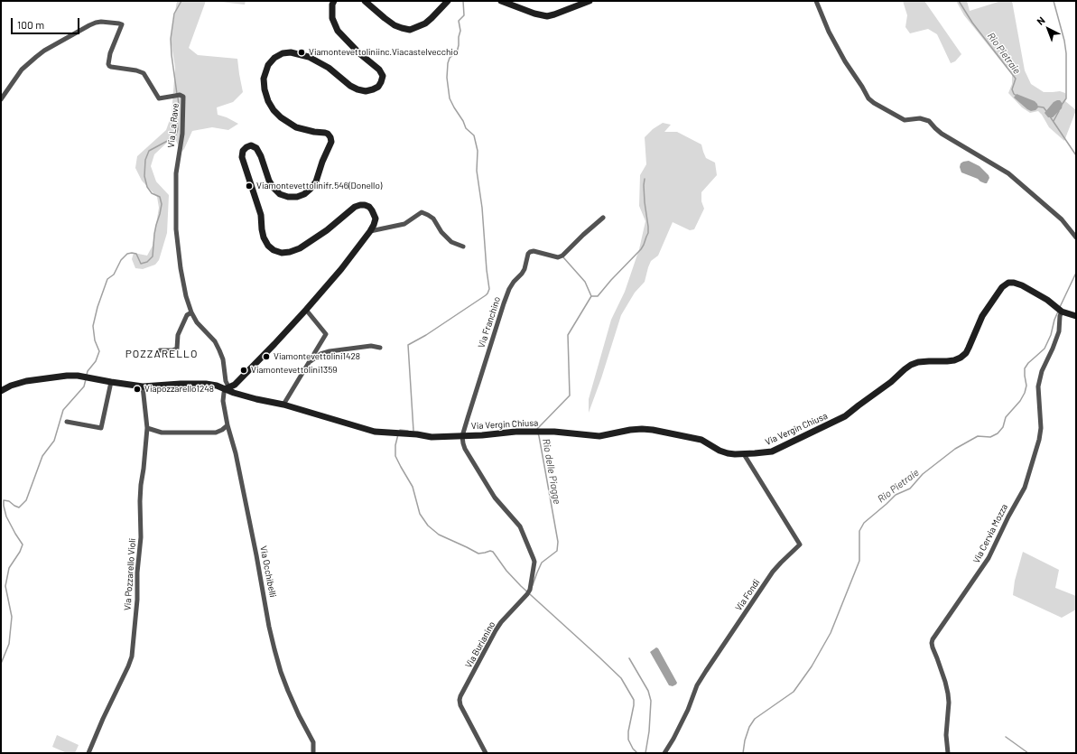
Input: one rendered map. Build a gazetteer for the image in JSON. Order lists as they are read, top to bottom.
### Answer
{
  "streets": {
    "street": [
      "Via La Rave",
      "Via Franchino",
      "Via Vergin Chiusa",
      "Via Cervia Mozza",
      "Via Occhibelli",
      "Via Pozzarello Violi",
      "Via Fondi",
      "Via Burianino"
    ]
  },
  "crossings": [
    ["Via La Rave", "Via Vergin Chiusa"],
    ["Via La Rave", "Via Occhibelli"],
    ["Via Franchino", "Via Vergin Chiusa"],
    ["Via Franchino", "Via Burianino"],
    ["Via Vergin Chiusa", "Via Cervia Mozza"],
    ["Via Vergin Chiusa", "Via Occhibelli"],
    ["Via Vergin Chiusa", "Via Pozzarello Violi"],
    ["Via Vergin Chiusa", "Via Fondi"],
    ["Via Vergin Chiusa", "Via Burianino"]
  ],
  "districts": ["POZZARELLO"],
  "water": ["Rio Pietraie", "Rio delle Piagge"],
  "places": [
    "Viamontevettoliniinc.Viacastelvecchio",
    "Viamontevettolinifr.546(Donello)",
    "Viamontevettolini1428",
    "Viamontevettolini1359",
    "Viapozzarello1248"
  ],
  "scale_bar": "100 m",
  "north": "top left"
}
